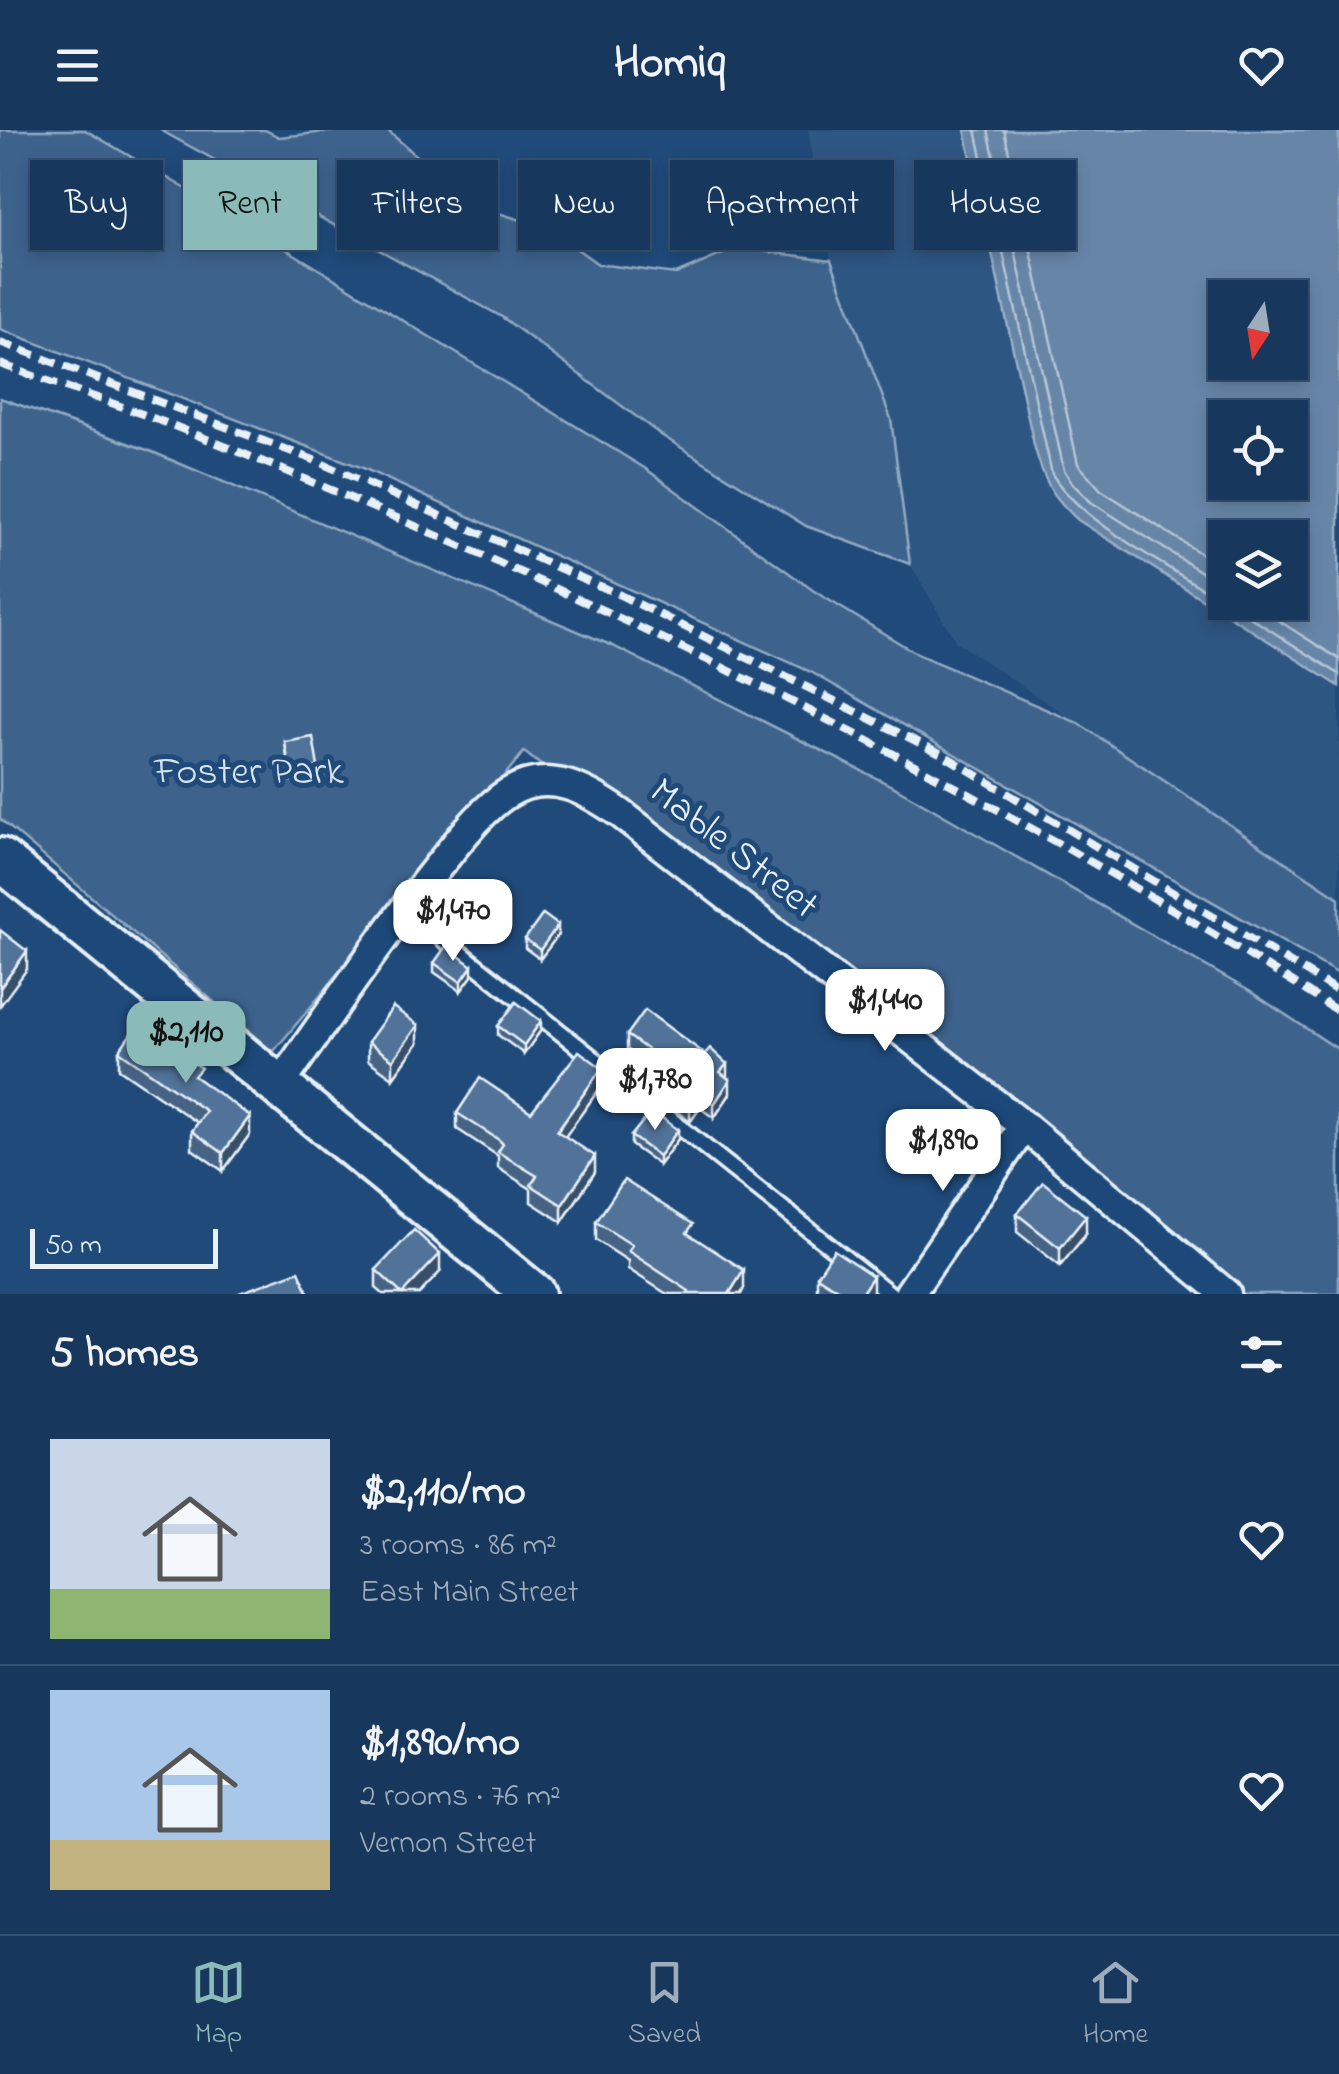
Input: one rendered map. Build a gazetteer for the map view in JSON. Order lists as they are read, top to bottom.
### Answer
{
  "streets": {
    "street": ["Mable Street"]
  },
  "parks": ["Foster Park"],
  "scale_bar": "50 m",
  "north": "bottom",
  "page": {
    "header": "Homiq",
    "chip": [
      "Buy",
      "Rent",
      "Filters",
      "New",
      "Apartment",
      "House"
    ],
    "price": [
      "$1,470",
      "$1,440",
      "$2,110",
      "$1,780",
      "$1,890"
    ],
    "scale": "50 m",
    "heading": "5 homes",
    "list": [
      {
        "name": "$2,110/mo",
        "note": "3 rooms · 86 m² · East Main Street"
      },
      {
        "name": "$1,890/mo",
        "note": "2 rooms · 76 m² · Vernon Street"
      }
    ],
    "tabs": ["Map", "Saved", "Home"]
  }
}
